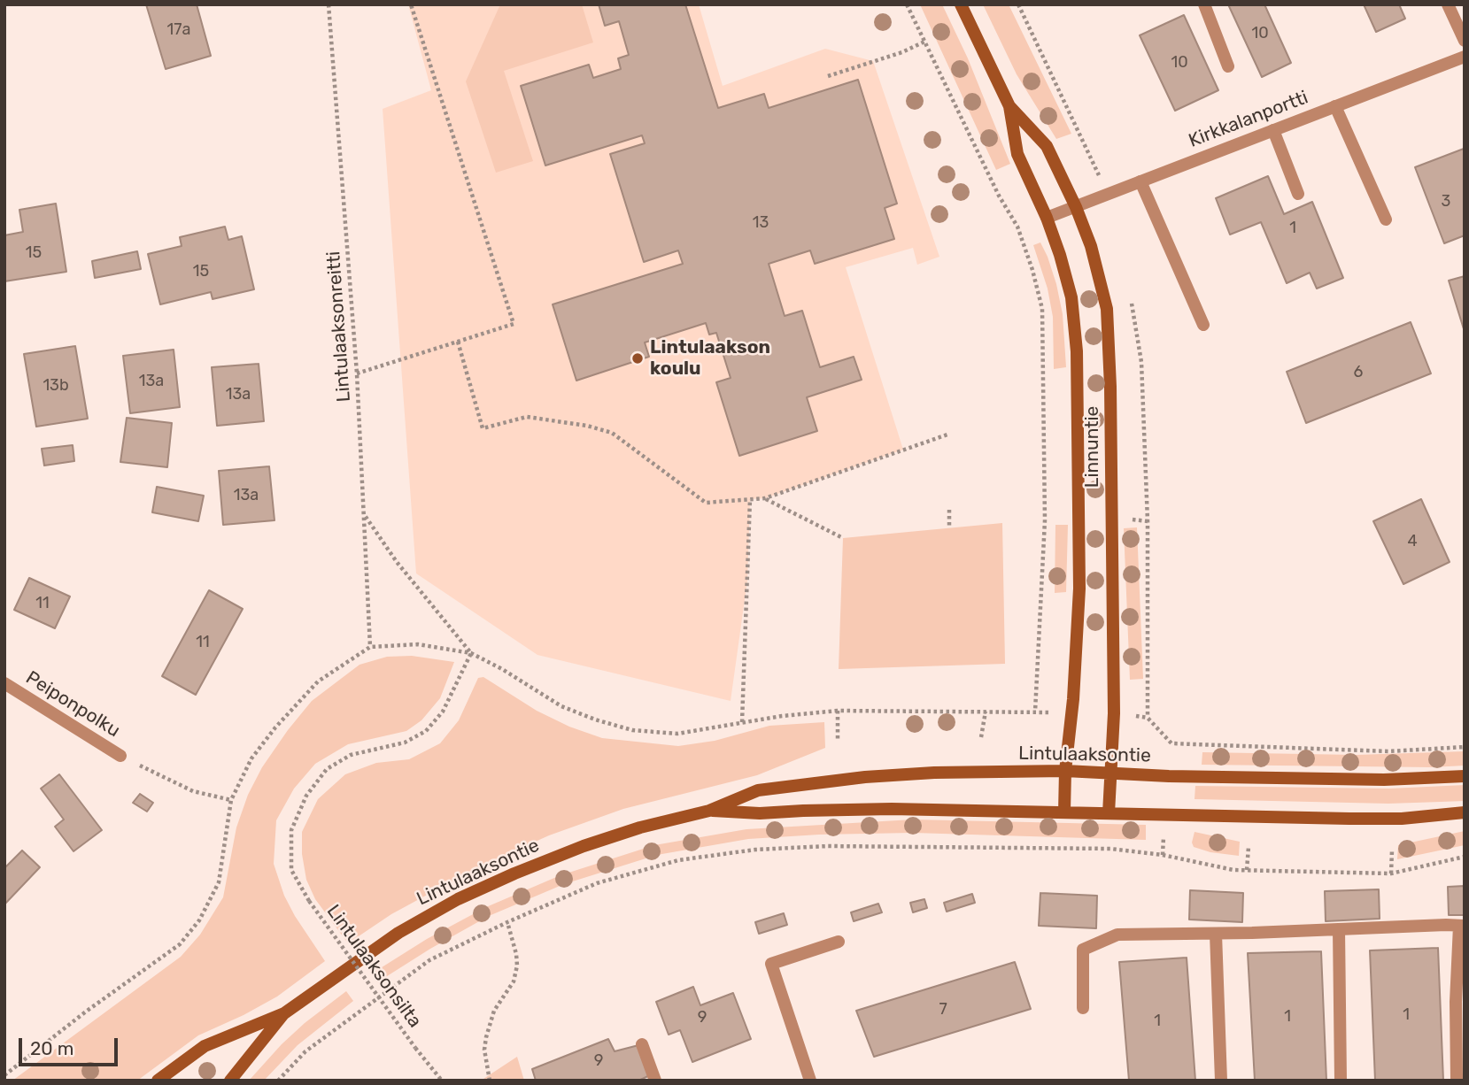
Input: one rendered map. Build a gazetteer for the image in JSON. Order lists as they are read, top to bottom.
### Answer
{
  "streets": {
    "street": [
      "Kirkkalanportti",
      "Linnuntie",
      "Peiponpolku",
      "Lintulaaksontie"
    ],
    "path": ["Lintulaaksonreitti", "Lintulaaksonsilta"]
  },
  "crossings": [
    ["Kirkkalanportti", "Linnuntie"],
    ["Linnuntie", "Lintulaaksontie"]
  ],
  "places": ["Lintulaakson koulu"],
  "house_numbers": [
    "17a",
    "10",
    "10",
    "3",
    "13",
    "1",
    "15",
    "15",
    "6",
    "13a",
    "13b",
    "13a",
    "13a",
    "4",
    "11",
    "11",
    "7",
    "1",
    "1",
    "9",
    "1",
    "9"
  ],
  "scale_bar": "20 m"
}
